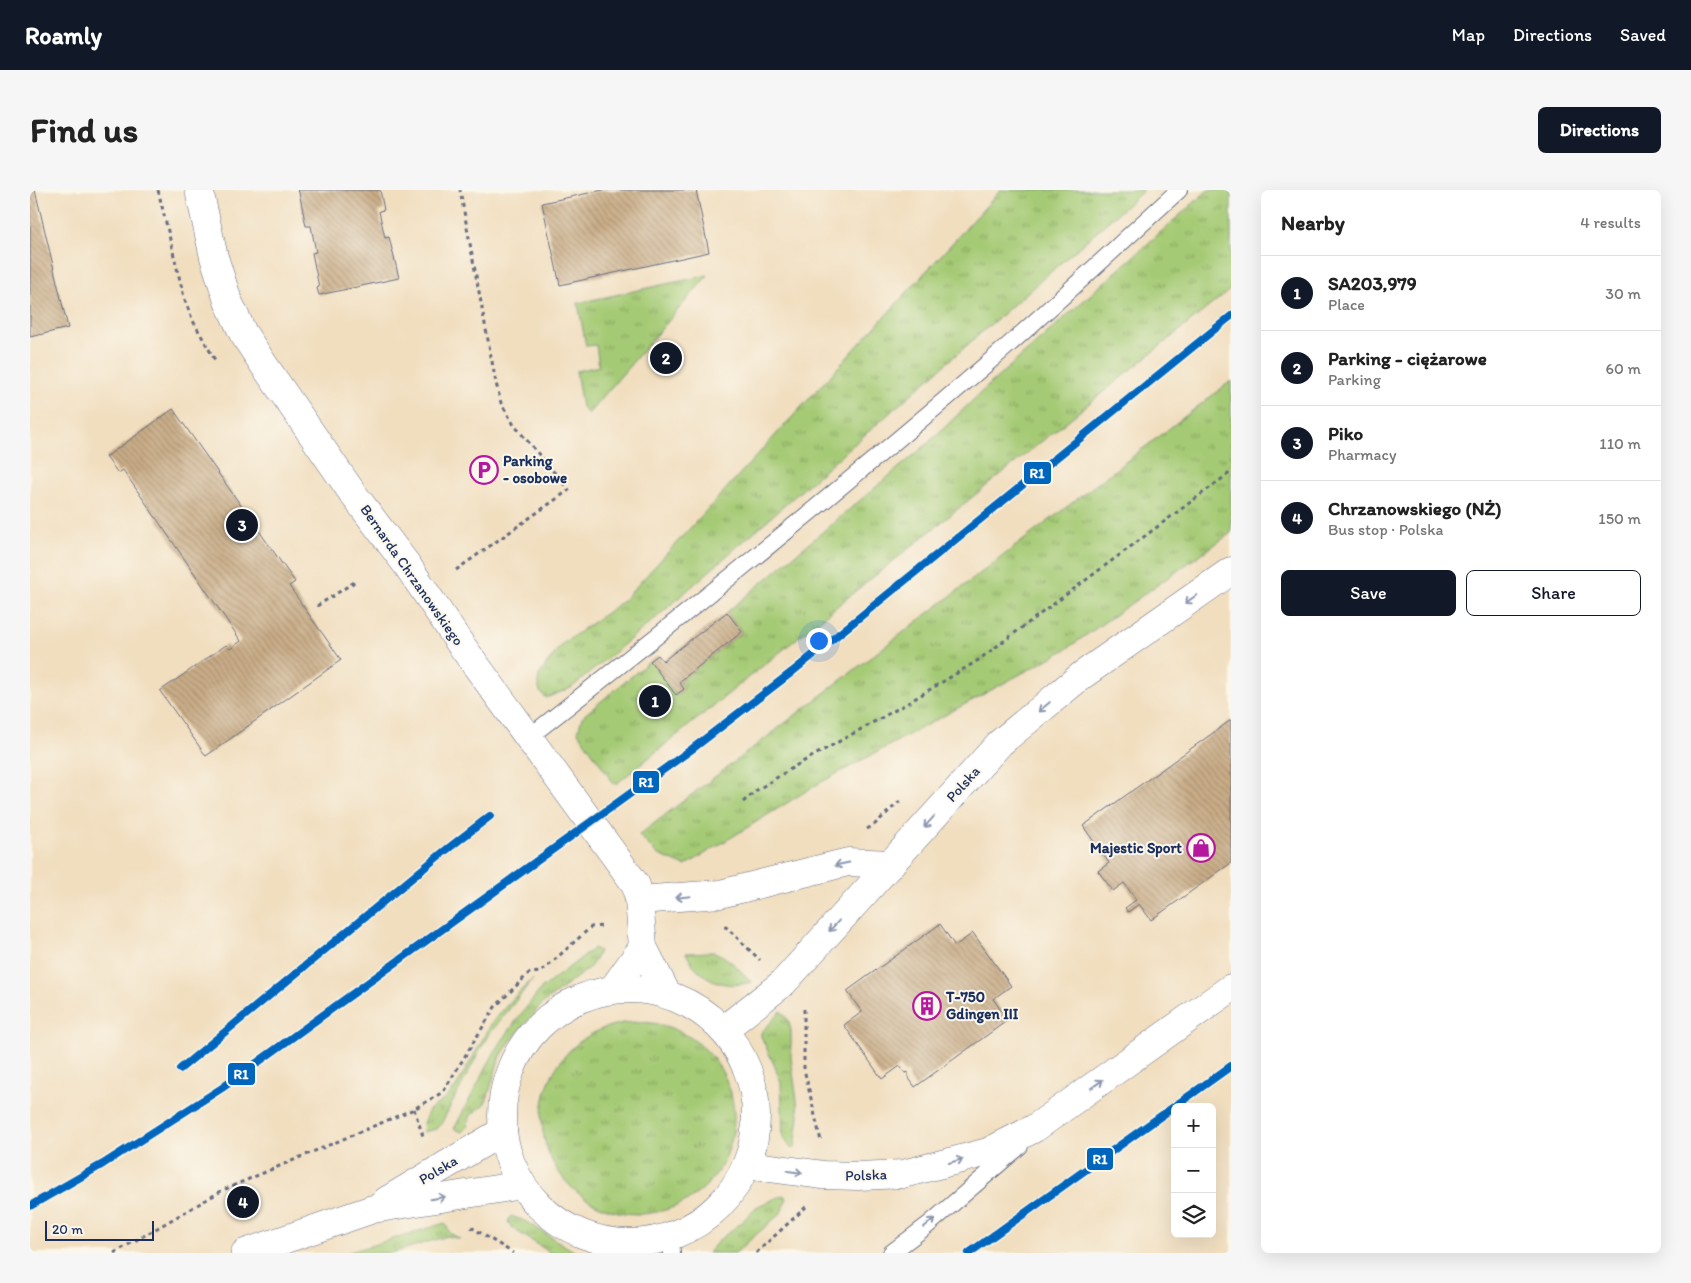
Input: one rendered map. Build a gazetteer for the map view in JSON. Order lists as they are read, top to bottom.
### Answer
{
  "streets": {
    "main road": ["Bernarda Chrzanowskiego", "Polska"]
  },
  "places": {
    "parking": ["Parking - osobowe"],
    "shop": ["Majestic Sport"],
    "building": ["T-750 Gdingen III"]
  },
  "lines": ["transit line R1"],
  "scale_bar": "20 m",
  "page": {
    "header": "Roamly",
    "nav": ["Map", "Directions", "Saved"],
    "buttons": [
      "Directions",
      ["Save", "Share"]
    ],
    "title": "Find us",
    "heading": ["Nearby", "4 results"],
    "list": [
      {
        "mark": "1",
        "name": "SA203,979",
        "note": "Place",
        "value": "30 m"
      },
      {
        "mark": "2",
        "name": "Parking - ciężarowe",
        "note": "Parking",
        "value": "60 m"
      },
      {
        "mark": "3",
        "name": "Piko",
        "note": "Pharmacy",
        "value": "110 m"
      },
      {
        "mark": "4",
        "name": "Chrzanowskiego (NŻ)",
        "note": "Bus stop · Polska",
        "value": "150 m"
      }
    ],
    "pins": [
      "2",
      "3",
      "1",
      "4"
    ],
    "map_buttons": ["+", "−"],
    "scale": "20 m"
  }
}
